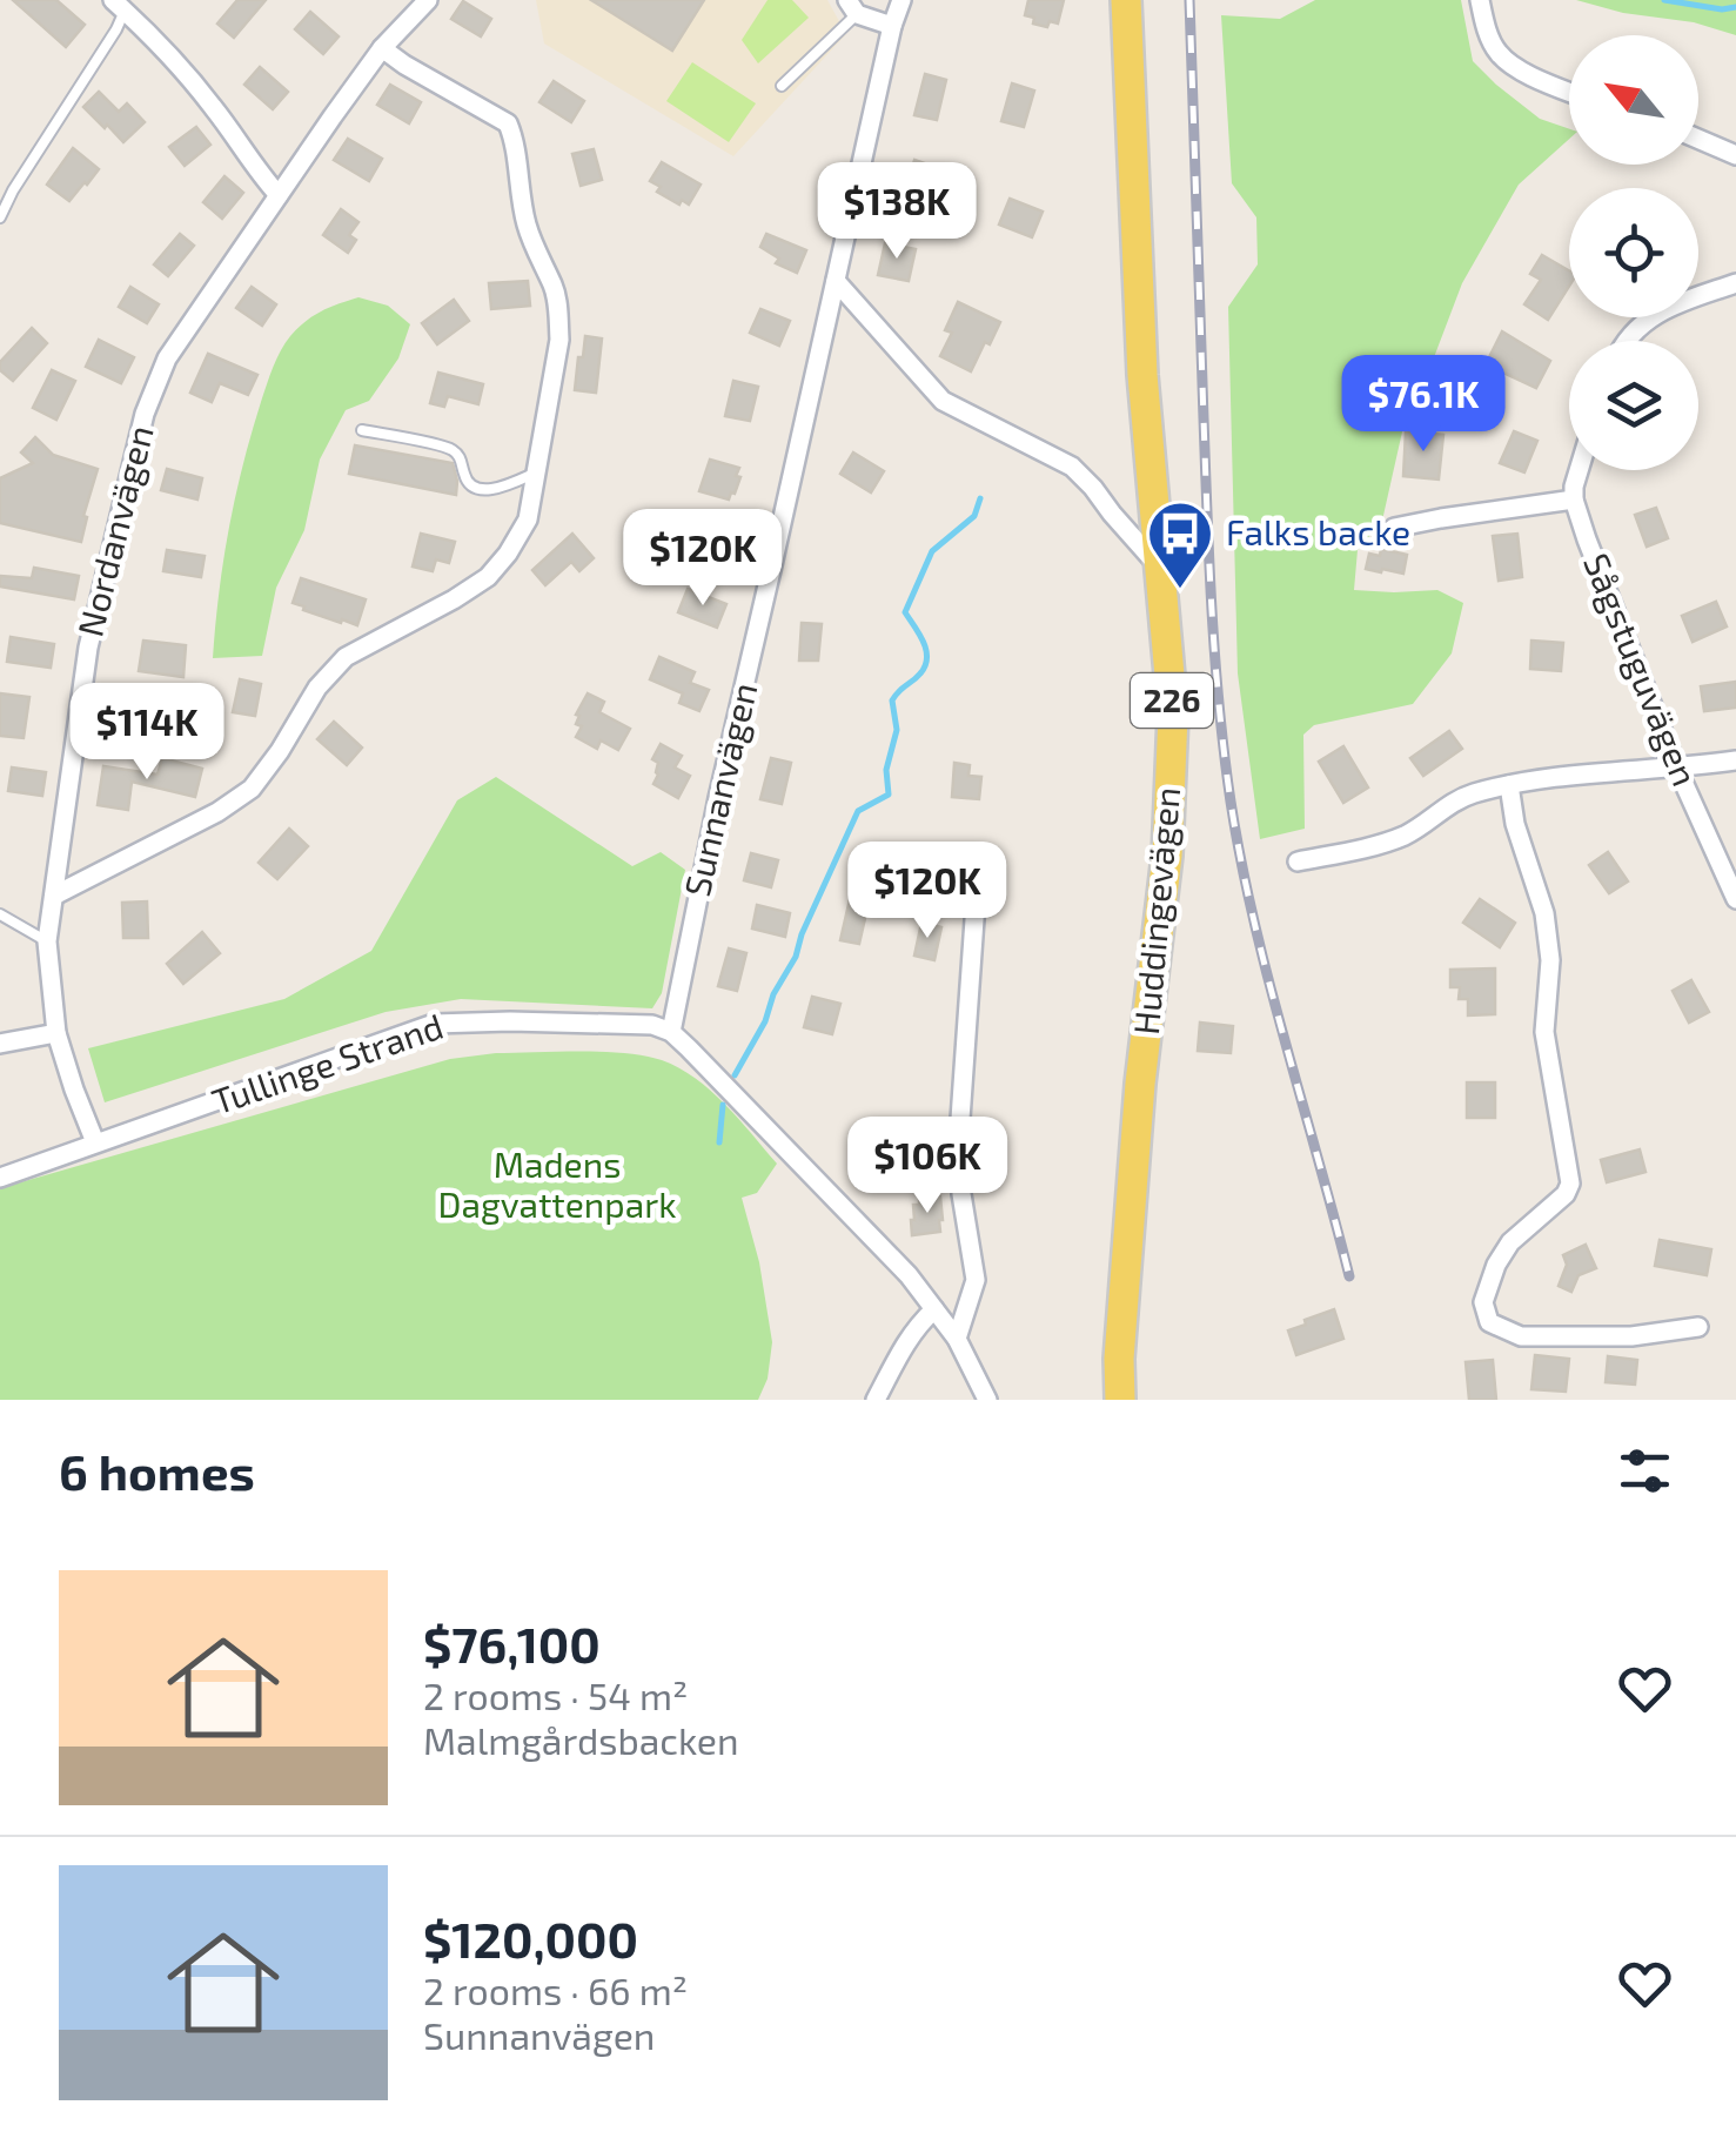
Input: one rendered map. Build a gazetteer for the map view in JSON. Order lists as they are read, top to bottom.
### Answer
{
  "streets": {
    "main road": ["226", "Huddingevägen"],
    "street": [
      "Nordanvägen",
      "Sågstuguvägen",
      "Sunnanvägen",
      "Tullinge Strand"
    ]
  },
  "crossings": [
    ["Nordanvägen", "Tullinge Strand"],
    ["Sunnanvägen", "Tullinge Strand"]
  ],
  "parks": ["Madens Dagvattenpark"],
  "places": {
    "bus stop": ["Falks backe"]
  },
  "north": "top left",
  "page": {
    "price": [
      "$138K",
      "$76.1K",
      "$120K",
      "$114K",
      "$120K",
      "$106K"
    ],
    "heading": "6 homes",
    "list": [
      {
        "name": "$76,100",
        "note": "2 rooms · 54 m² · Malmgårdsbacken"
      },
      {
        "name": "$120,000",
        "note": "2 rooms · 66 m² · Sunnanvägen"
      }
    ]
  }
}
